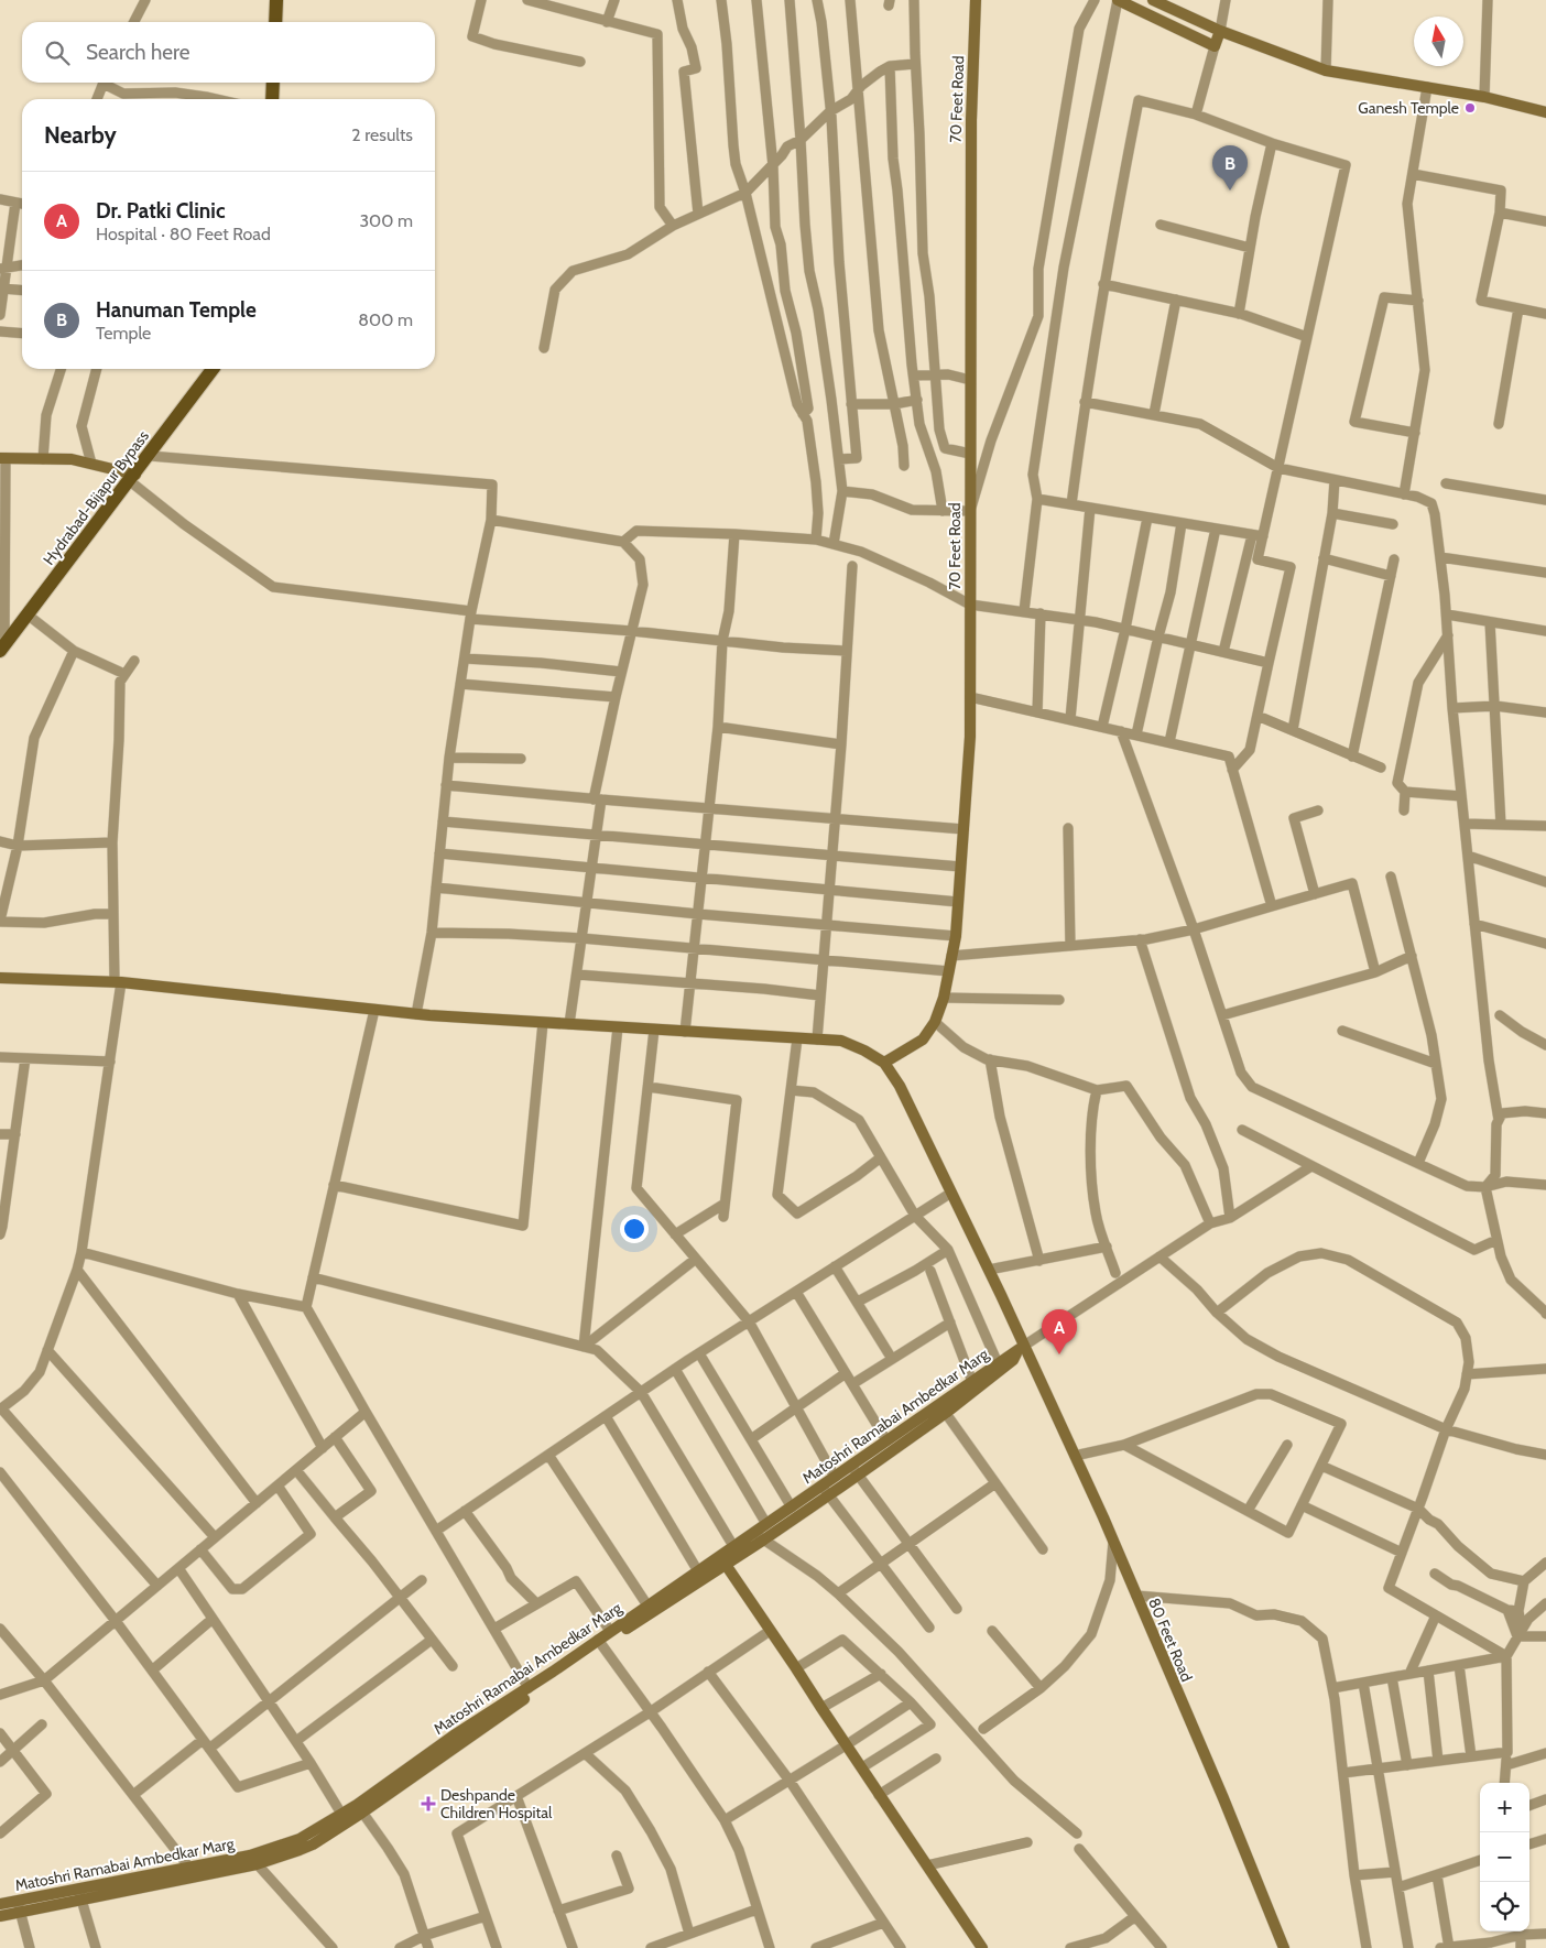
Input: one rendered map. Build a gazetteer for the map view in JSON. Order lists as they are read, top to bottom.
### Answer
{
  "streets": {
    "main road": ["Hydrabad-Bijapur Bypass"],
    "street": ["70 Feet Road", "Matoshri Ramabai Ambedkar Marg", "80 Feet Road"]
  },
  "crossings": [
    ["70 Feet Road", "80 Feet Road"],
    ["Matoshri Ramabai Ambedkar Marg", "80 Feet Road"]
  ],
  "places": {
    "other": ["Ganesh Temple"],
    "health": ["Deshpande Children Hospital"]
  },
  "north": "top",
  "page": {
    "search": "Search here",
    "heading": ["Nearby", "2 results"],
    "pins": ["B", "A"],
    "list": [
      {
        "mark": "A",
        "name": "Dr. Patki Clinic",
        "note": "Hospital · 80 Feet Road",
        "value": "300 m"
      },
      {
        "mark": "B",
        "name": "Hanuman Temple",
        "note": "Temple",
        "value": "800 m"
      }
    ],
    "map_buttons": ["+", "−"]
  }
}
